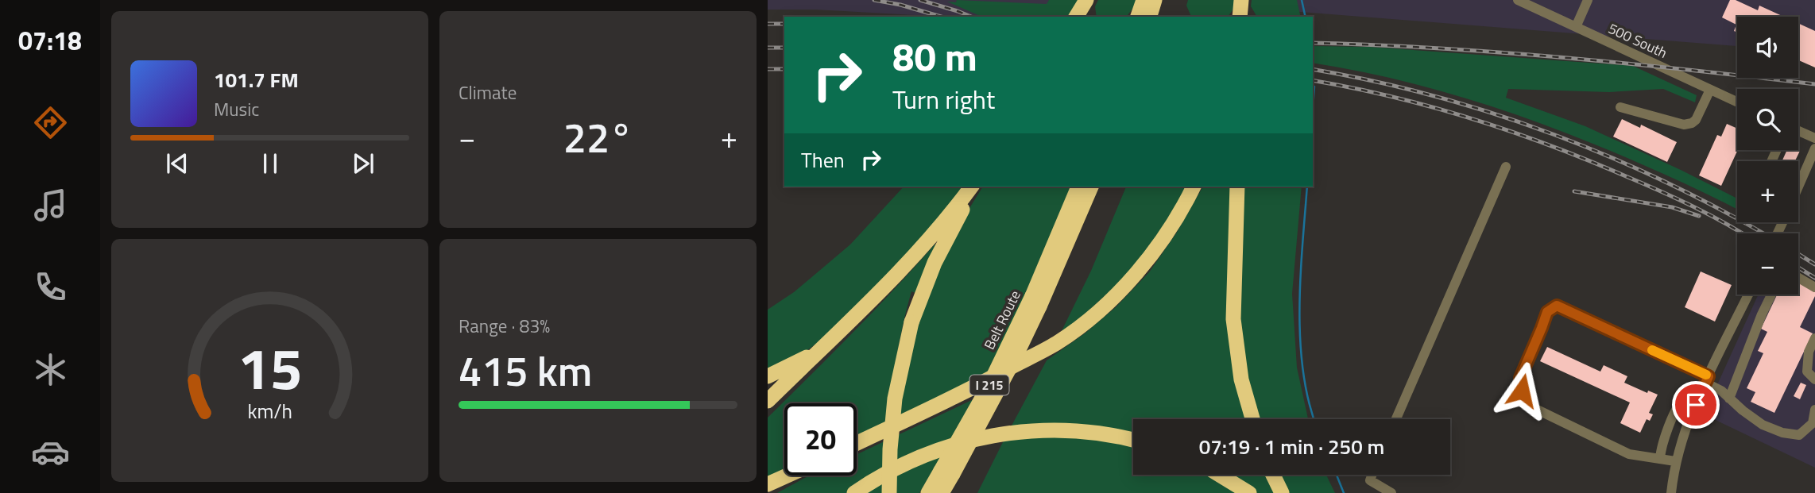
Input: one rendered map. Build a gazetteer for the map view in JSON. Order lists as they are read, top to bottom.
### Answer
{
  "streets": {
    "highway": ["Belt Route", "I 215"],
    "street": ["500 South"]
  },
  "page": {
    "tabs": "07:18",
    "tile": [
      "Climate",
      ["Range · 83%", "415 km"]
    ],
    "map_buttons": ["+", "−"],
    "turn": ["80 m", "Turn right"],
    "song": ["101.7 FM", "Music"],
    "heat": ["−", "22°", "+"],
    "then": "Then",
    "limit": "20",
    "trip": "07:19 · 1 min · 250 m",
    "gauge": ["15", "km/h"]
  }
}
